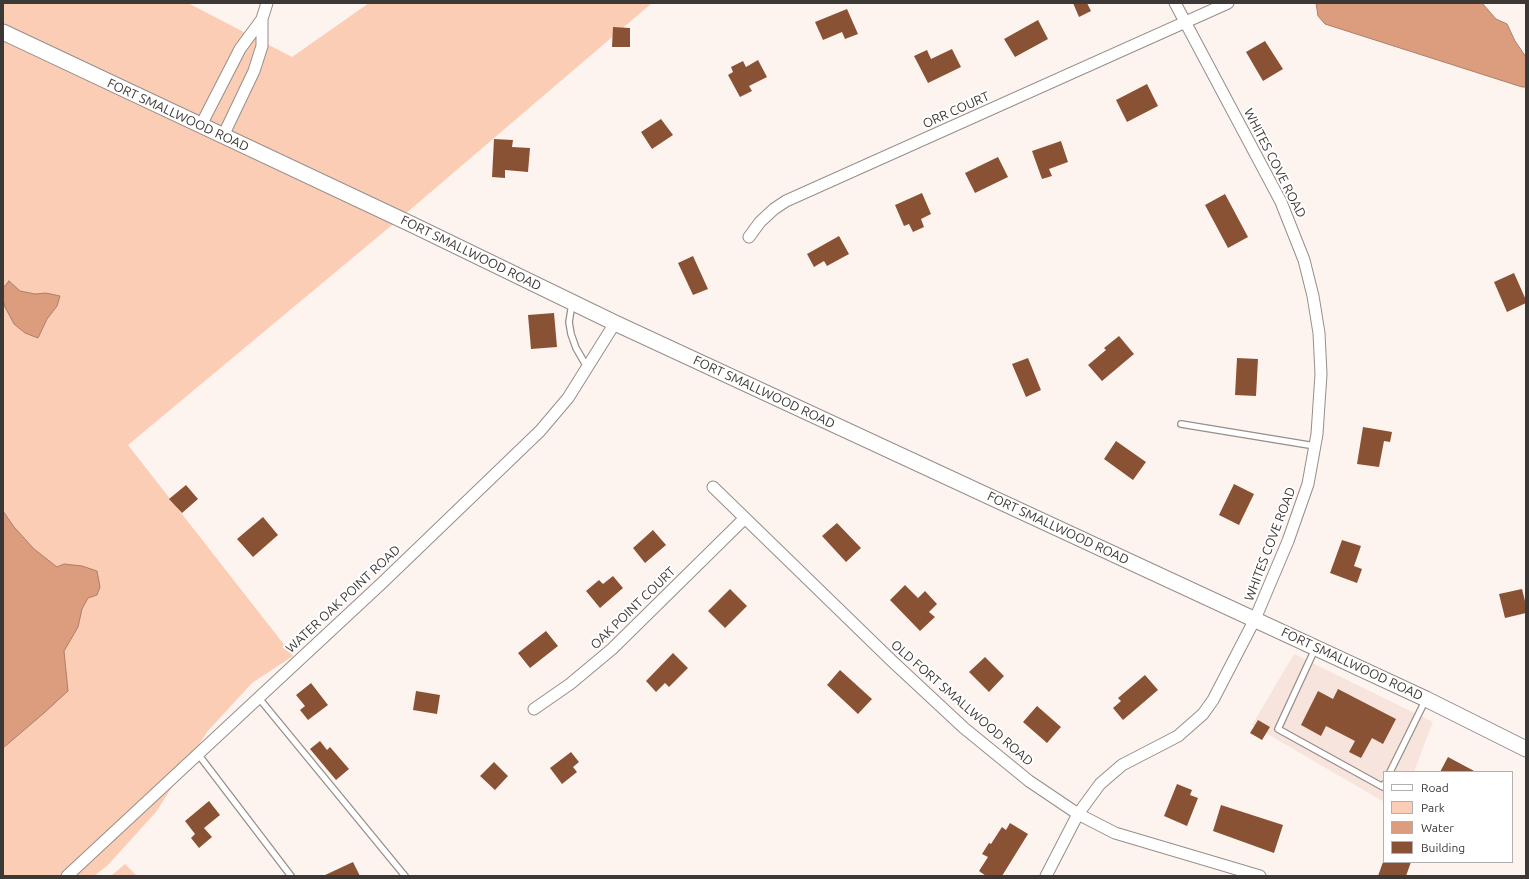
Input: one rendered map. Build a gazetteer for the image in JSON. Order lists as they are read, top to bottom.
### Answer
{
  "streets": {
    "main road": ["FORT SMALLWOOD ROAD"],
    "street": [
      "ORR COURT",
      "WHITES COVE ROAD",
      "WATER OAK POINT ROAD",
      "OAK POINT COURT",
      "OLD FORT SMALLWOOD ROAD"
    ]
  },
  "crossings": [
    ["ORR COURT", "WHITES COVE ROAD"],
    ["FORT SMALLWOOD ROAD", "WHITES COVE ROAD"],
    ["FORT SMALLWOOD ROAD", "WATER OAK POINT ROAD"],
    ["WHITES COVE ROAD", "OLD FORT SMALLWOOD ROAD"],
    ["OAK POINT COURT", "OLD FORT SMALLWOOD ROAD"]
  ],
  "legend": [
    "Road",
    "Park",
    "Water",
    "Building"
  ]
}
